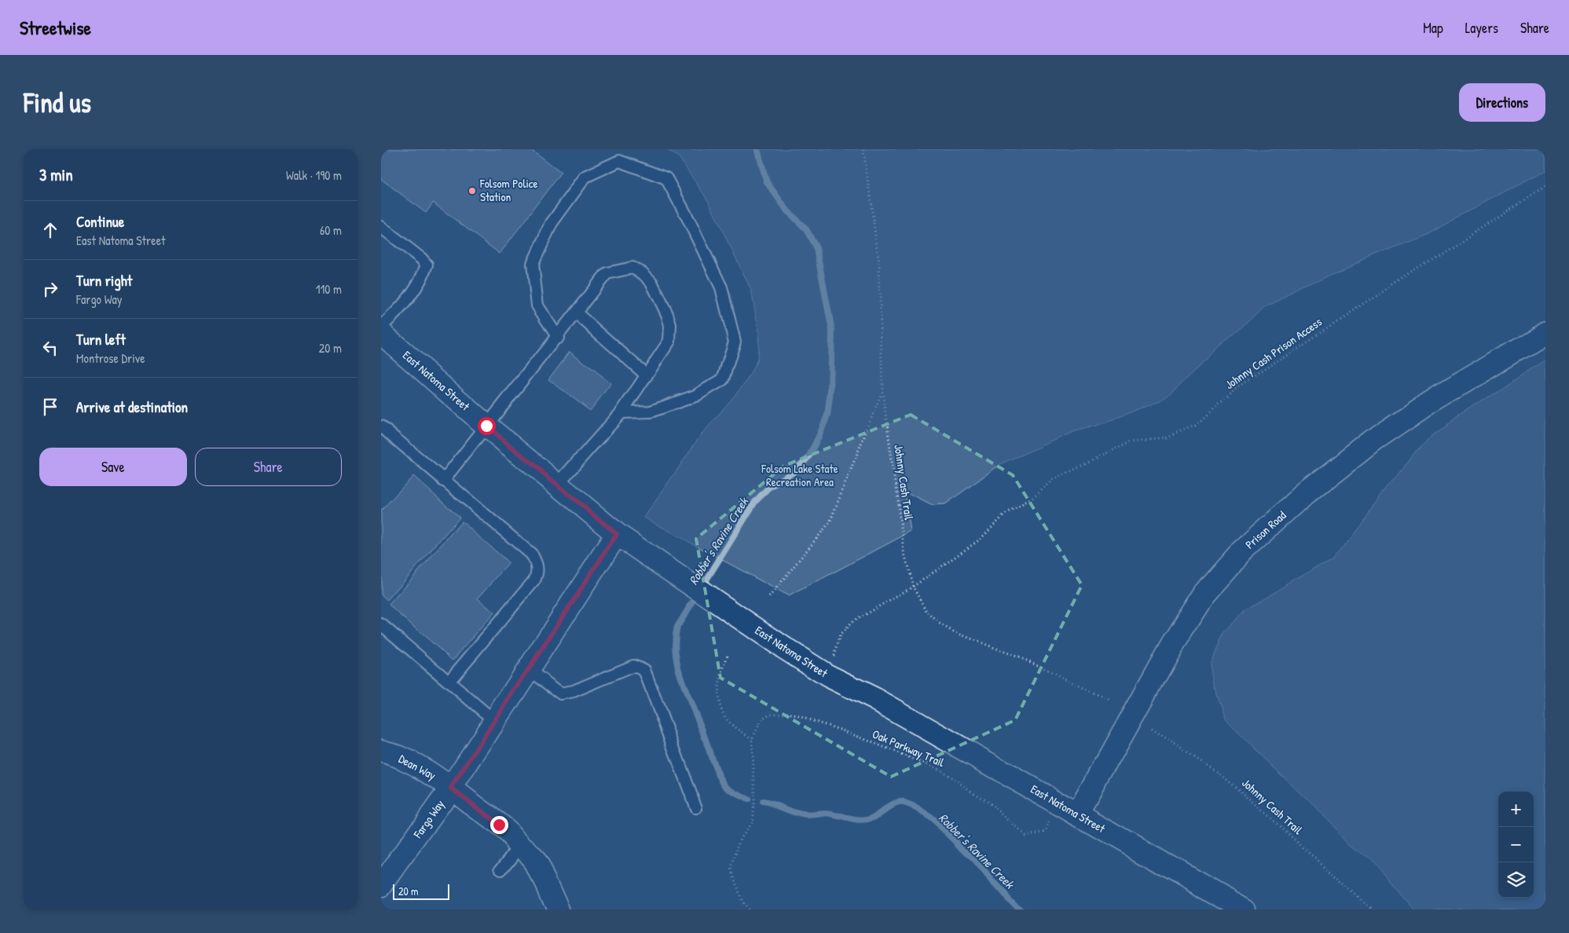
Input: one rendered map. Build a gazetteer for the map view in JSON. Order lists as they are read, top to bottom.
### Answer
{
  "streets": {
    "street": [
      "East Natoma Street",
      "Prison Road",
      "Dean Way",
      "Fargo Way"
    ],
    "path": ["Johnny Cash Prison Access", "Johnny Cash Trail", "Oak Parkway Trail"]
  },
  "crossings": [
    ["Johnny Cash Prison Access", "East Natoma Street"],
    ["Johnny Cash Prison Access", "Johnny Cash Trail"],
    ["East Natoma Street", "Prison Road"],
    ["East Natoma Street", "Oak Parkway Trail"],
    ["East Natoma Street", "Fargo Way"],
    ["Dean Way", "Fargo Way"]
  ],
  "water": ["Robber's Ravine Creek"],
  "parks": ["Folsom Lake State Recreation Area"],
  "places": ["Folsom Police Station"],
  "scale_bar": "20 m",
  "page": {
    "header": "Streetwise",
    "nav": ["Map", "Layers", "Share"],
    "buttons": [
      "Directions",
      ["Save", "Share"]
    ],
    "title": "Find us",
    "heading": ["3 min", "Walk · 190 m"],
    "list": [
      ["Continue", "East Natoma Street", "60 m"],
      ["Turn right", "Fargo Way", "110 m"],
      ["Turn left", "Montrose Drive", "20 m"],
      "Arrive at destination"
    ],
    "map_buttons": ["+", "−"],
    "scale": "20 m"
  }
}
